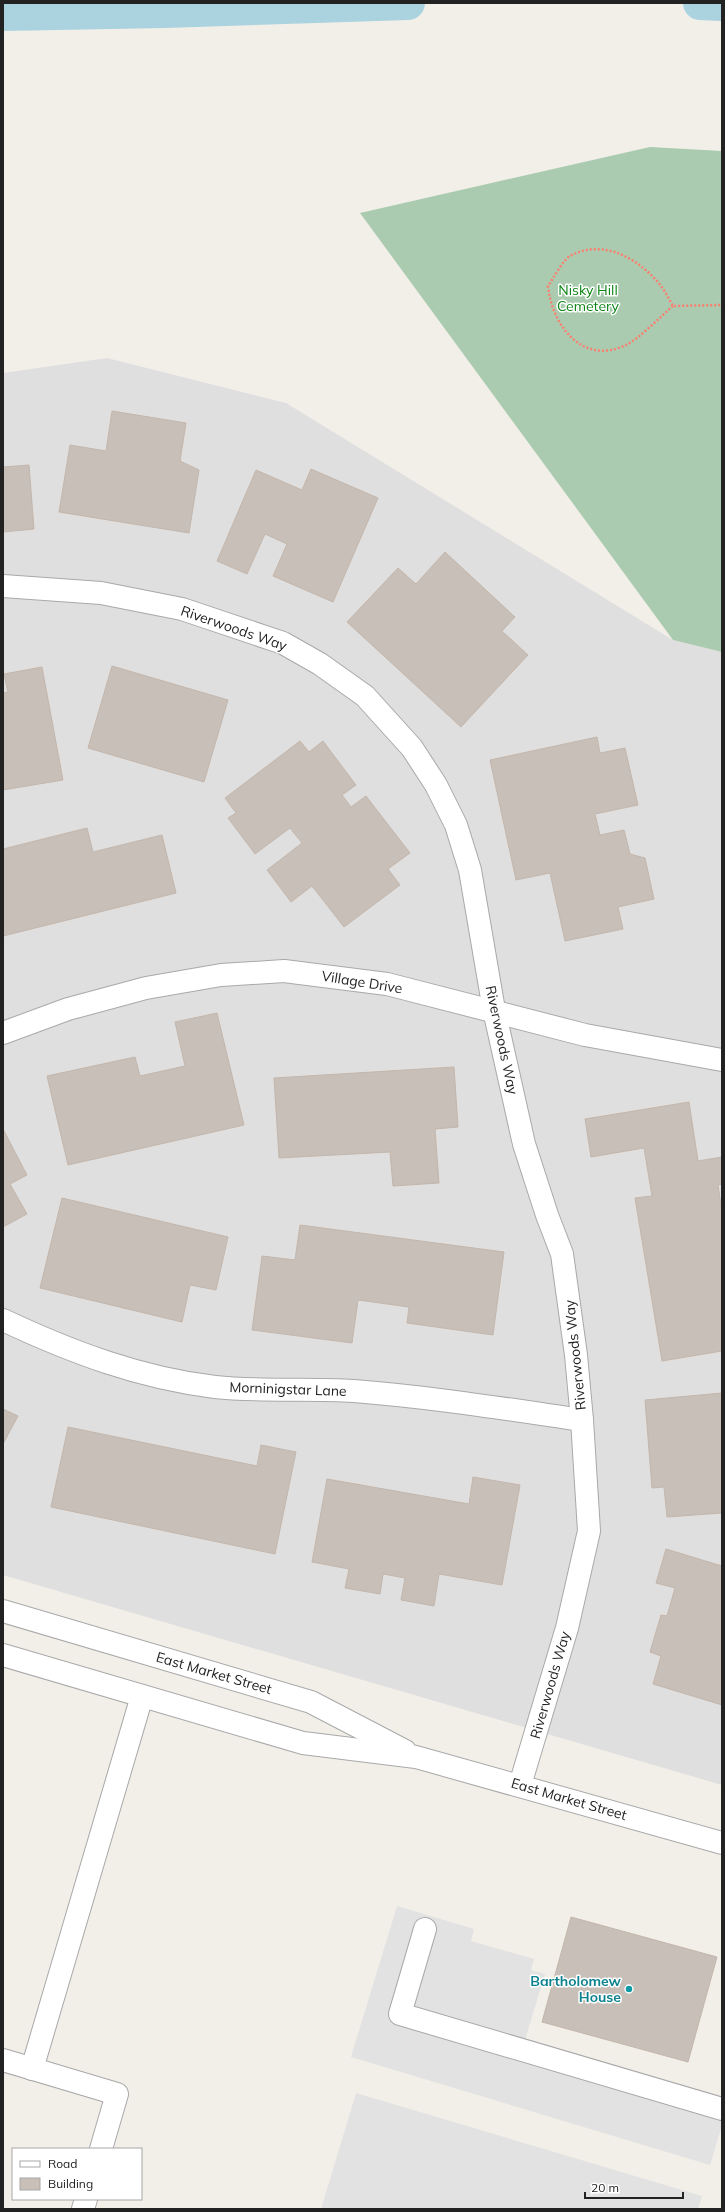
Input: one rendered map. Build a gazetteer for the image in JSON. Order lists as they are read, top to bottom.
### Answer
{
  "streets": {
    "street": [
      "Riverwoods Way",
      "Village Drive",
      "Morninigstar Lane",
      "East Market Street"
    ]
  },
  "crossings": [
    ["Riverwoods Way", "Village Drive"],
    ["Riverwoods Way", "Morninigstar Lane"],
    ["Riverwoods Way", "East Market Street"]
  ],
  "parks": ["Nisky Hill Cemetery"],
  "places": ["Bartholomew House"],
  "legend": ["Road", "Building"],
  "scale_bar": "20 m"
}
